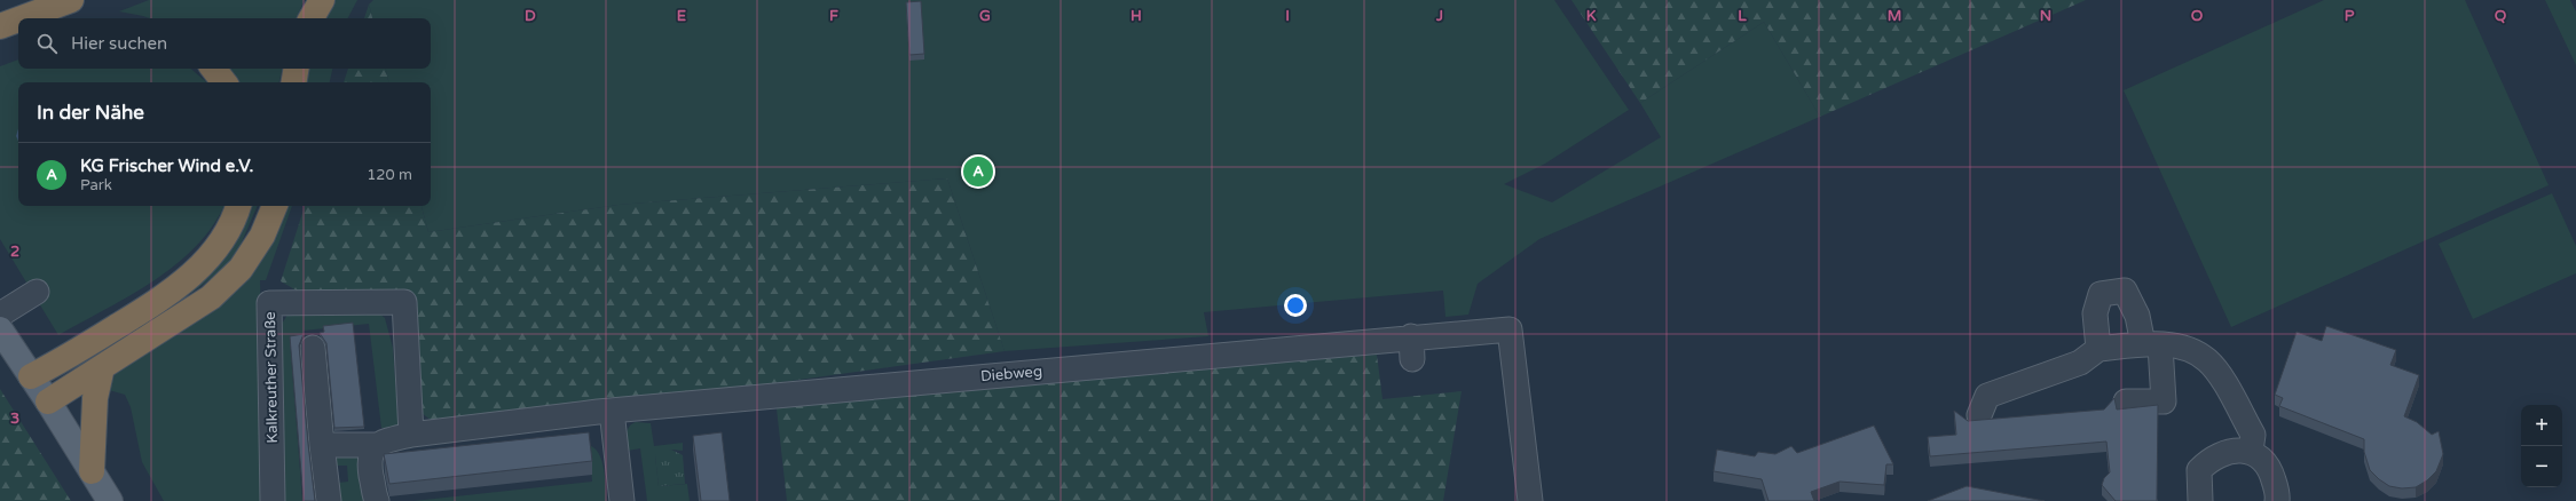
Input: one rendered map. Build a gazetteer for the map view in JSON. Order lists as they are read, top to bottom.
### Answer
{
  "streets": {
    "street": ["Diebweg", "Kalkreuther Straße"]
  },
  "page": {
    "search": "Hier suchen",
    "heading": "In der Nähe",
    "list": [
      {
        "mark": "A",
        "name": "KG Frischer Wind e.V.",
        "note": "Park",
        "value": "120 m"
      }
    ],
    "pins": "A",
    "map_buttons": ["+", "−"]
  },
  "grid": {
    "columns": [
      "D",
      "E",
      "F",
      "G",
      "H",
      "I",
      "J",
      "K",
      "L",
      "M",
      "N",
      "O",
      "P",
      "Q"
    ],
    "rows": ["2", "3"]
  }
}
